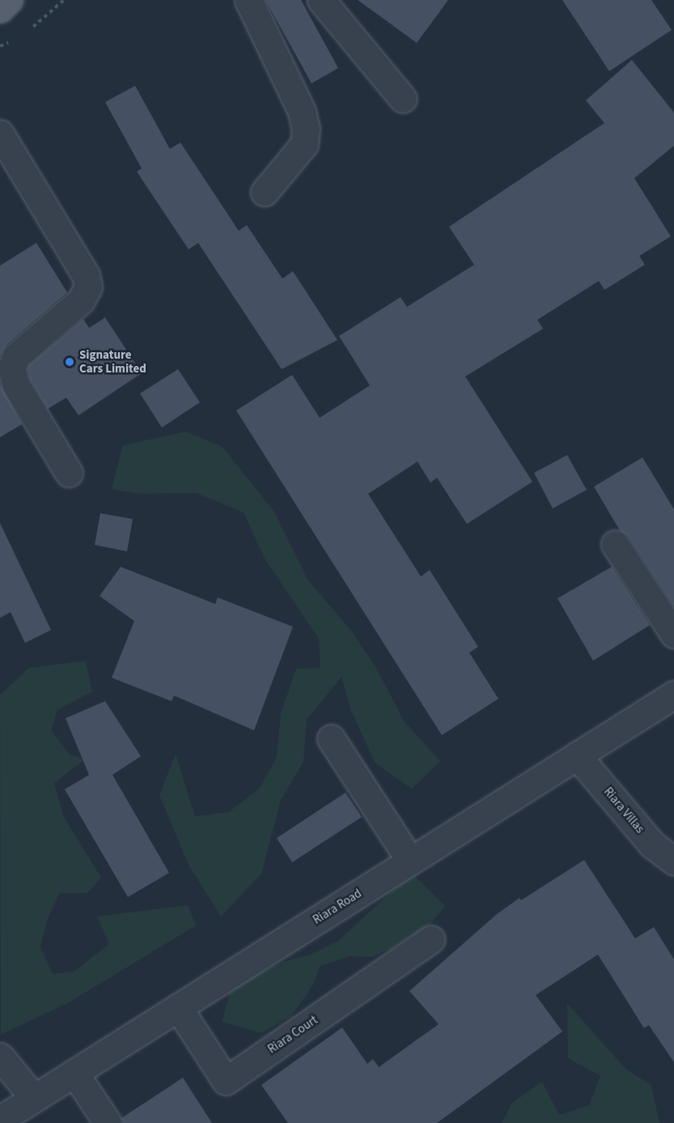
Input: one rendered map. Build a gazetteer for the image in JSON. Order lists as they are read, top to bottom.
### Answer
{
  "streets": {
    "street": ["Riara Villas", "Riara Road", "Riara Court"]
  },
  "crossings": [
    ["Riara Villas", "Riara Road"],
    ["Riara Road", "Riara Court"]
  ],
  "places": ["Signature Cars Limited"]
}
